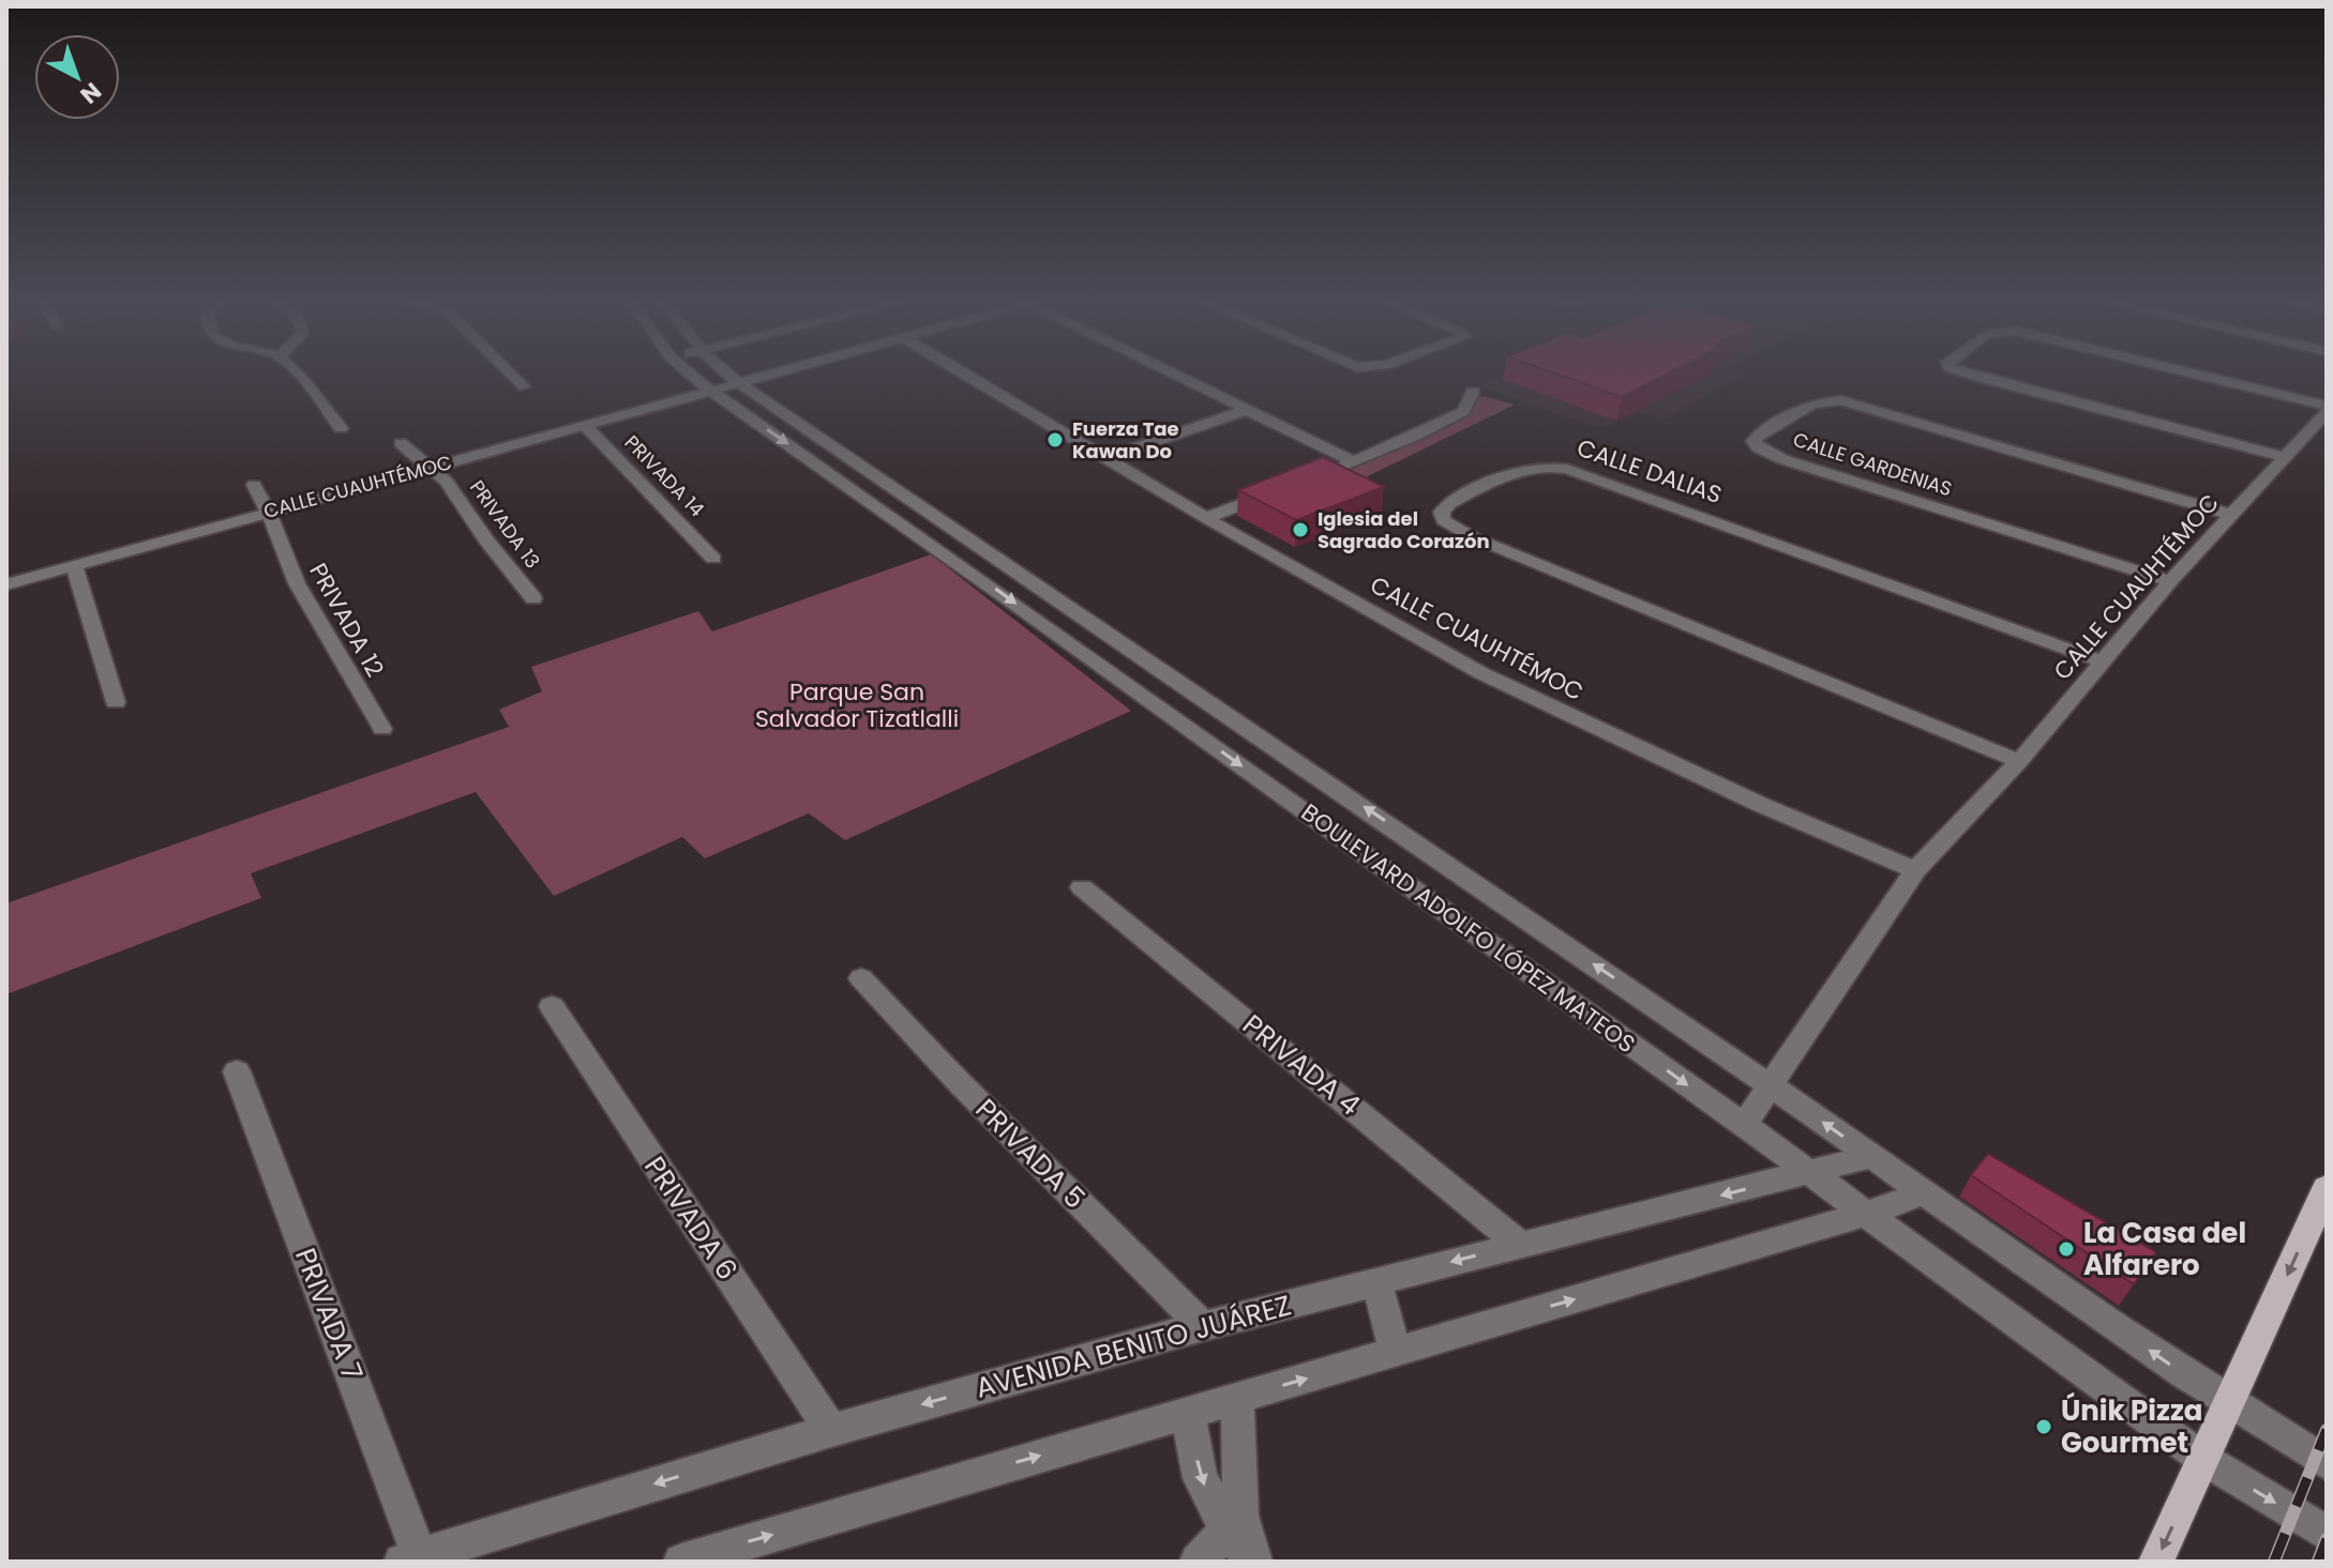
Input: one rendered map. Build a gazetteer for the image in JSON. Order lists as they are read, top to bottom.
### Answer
{
  "streets": {
    "street": [
      "CALLE GARDENIAS",
      "CALLE DALIAS",
      "PRIVADA 14",
      "CALLE CUAUHTÉMOC",
      "PRIVADA 13",
      "PRIVADA 12",
      "BOULEVARD ADOLFO LÓPEZ MATEOS",
      "PRIVADA 4",
      "PRIVADA 5",
      "PRIVADA 6",
      "PRIVADA 7",
      "AVENIDA BENITO JUÁREZ"
    ]
  },
  "crossings": [
    ["CALLE GARDENIAS", "CALLE CUAUHTÉMOC"],
    ["CALLE DALIAS", "CALLE CUAUHTÉMOC"],
    ["PRIVADA 14", "CALLE CUAUHTÉMOC"],
    ["CALLE CUAUHTÉMOC", "PRIVADA 13"],
    ["CALLE CUAUHTÉMOC", "PRIVADA 12"],
    ["CALLE CUAUHTÉMOC", "BOULEVARD ADOLFO LÓPEZ MATEOS"],
    ["BOULEVARD ADOLFO LÓPEZ MATEOS", "AVENIDA BENITO JUÁREZ"],
    ["PRIVADA 4", "AVENIDA BENITO JUÁREZ"],
    ["PRIVADA 5", "AVENIDA BENITO JUÁREZ"],
    ["PRIVADA 6", "AVENIDA BENITO JUÁREZ"],
    ["PRIVADA 7", "AVENIDA BENITO JUÁREZ"]
  ],
  "parks": ["Parque San Salvador Tizatlalli"],
  "places": [
    "Fuerza Tae Kawan Do",
    "Iglesia del Sagrado Corazón",
    "La Casa del Alfarero",
    "Únik Pizza Gourmet"
  ],
  "north": "bottom right"
}
